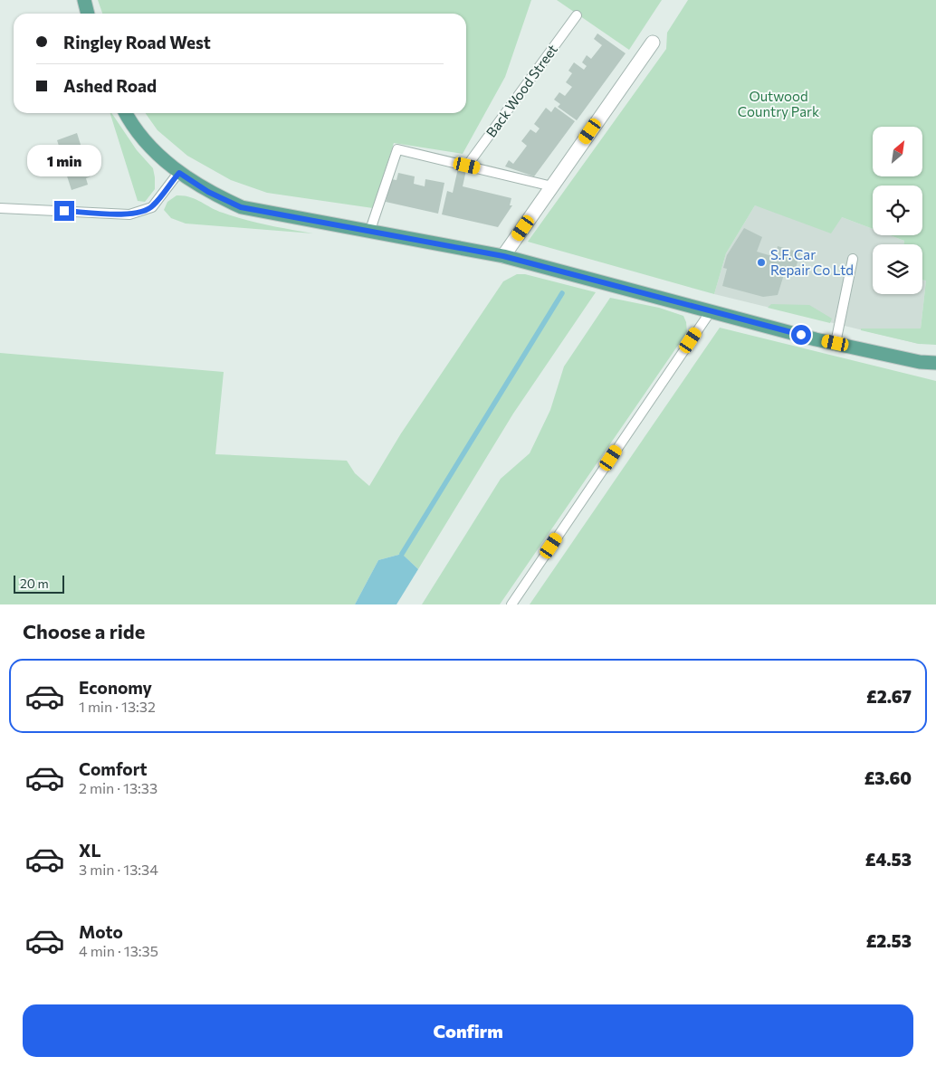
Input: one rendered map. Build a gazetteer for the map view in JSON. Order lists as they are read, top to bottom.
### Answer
{
  "streets": {
    "lane": ["Back Wood Street"]
  },
  "parks": ["Outwood Country Park"],
  "places": ["S.F. Car Repair Co Ltd"],
  "scale_bar": "20 m",
  "north": "top right",
  "page": {
    "banner": ["Ringley Road West", "Ashed Road"],
    "bubble": "1 min",
    "scale": "20 m",
    "heading": "Choose a ride",
    "list": [
      {
        "name": "Economy",
        "note": "1 min · 13:32",
        "value": "£2.67"
      },
      {
        "name": "Comfort",
        "note": "2 min · 13:33",
        "value": "£3.60"
      },
      {
        "name": "XL",
        "note": "3 min · 13:34",
        "value": "£4.53"
      },
      {
        "name": "Moto",
        "note": "4 min · 13:35",
        "value": "£2.53"
      }
    ],
    "buttons": "Confirm"
  }
}
